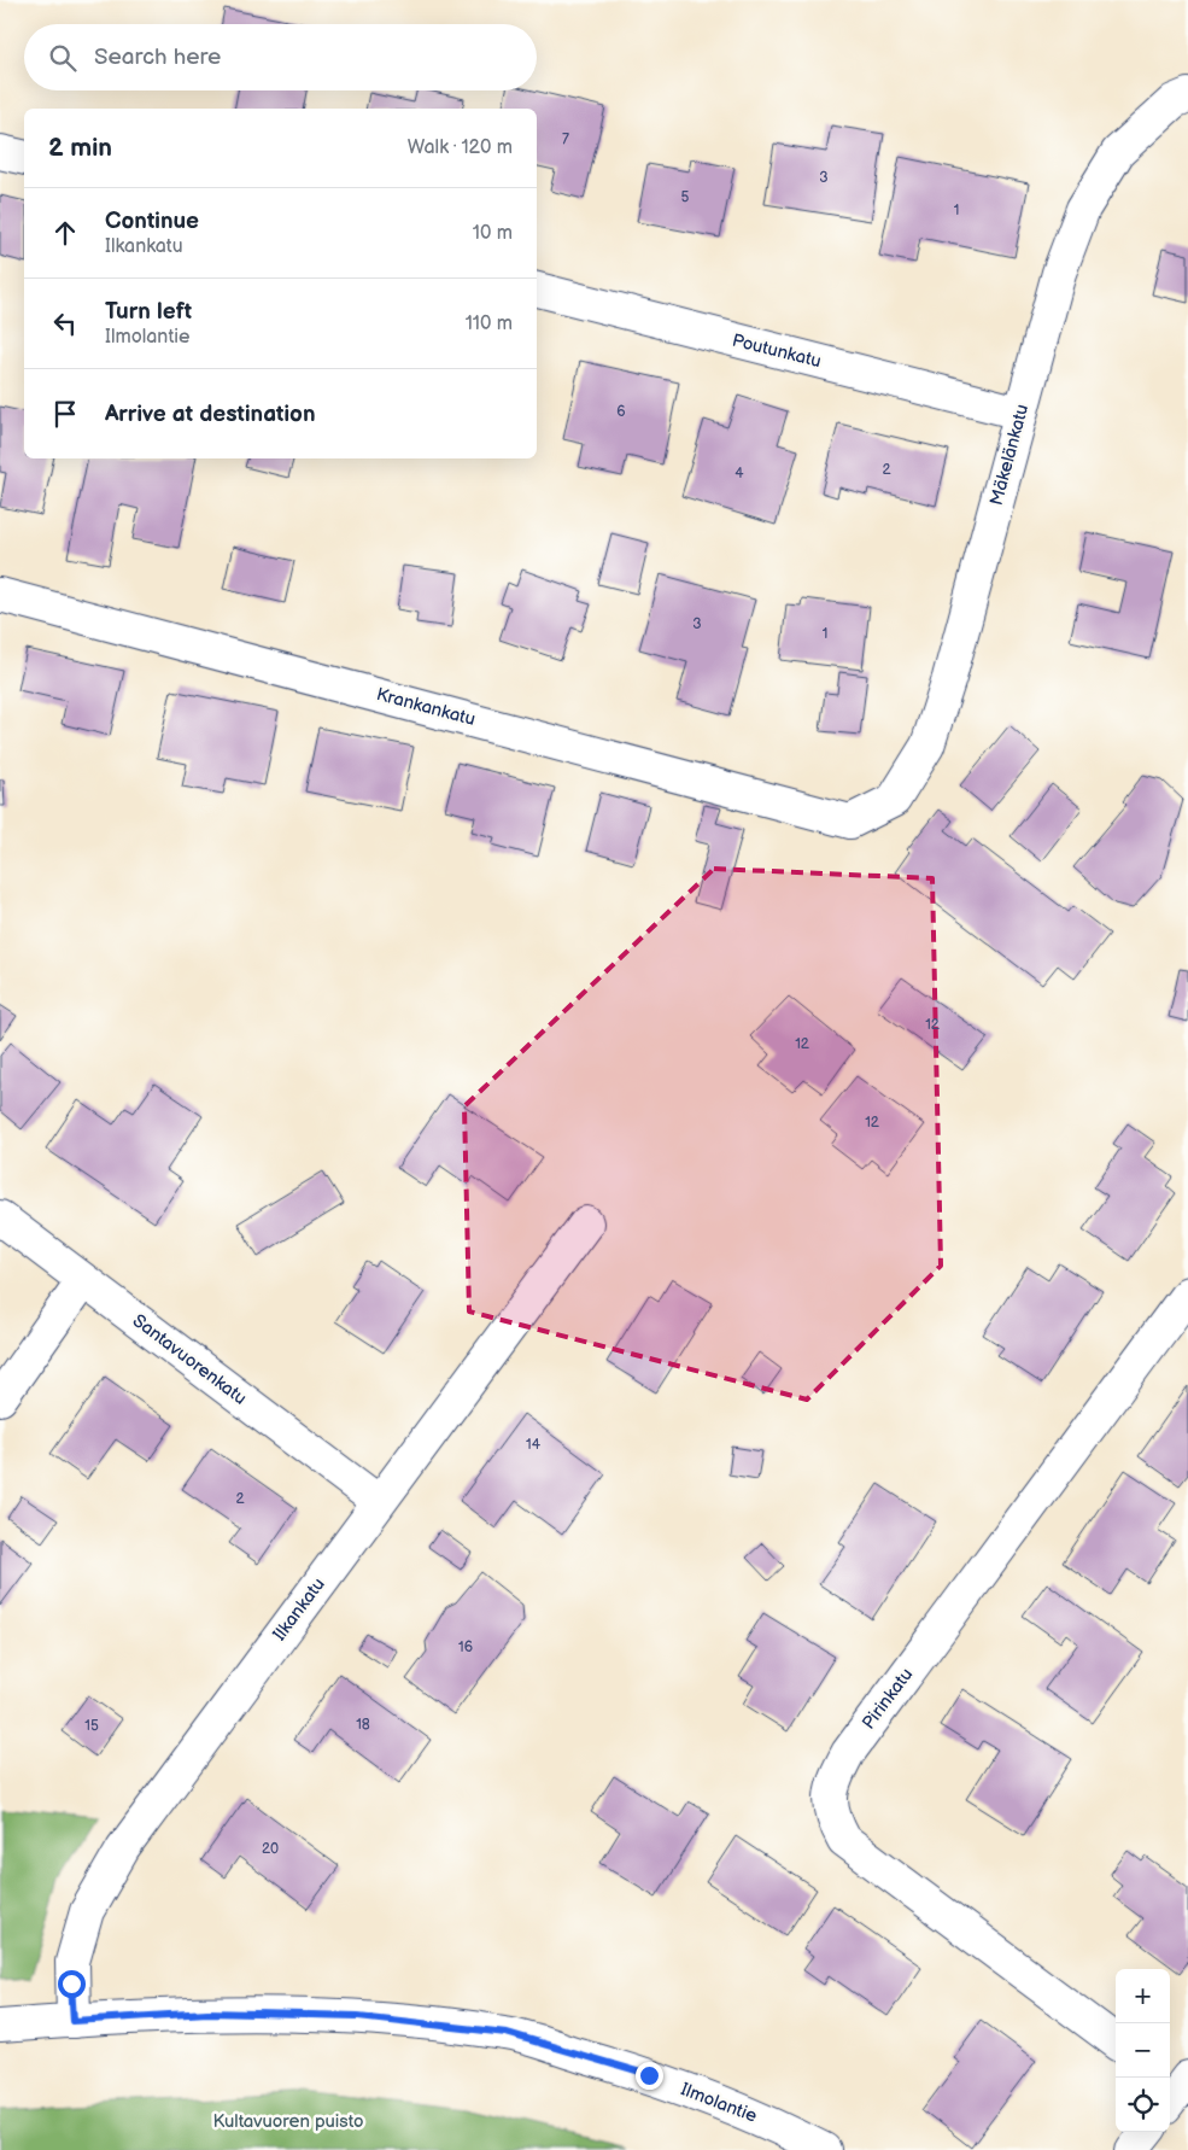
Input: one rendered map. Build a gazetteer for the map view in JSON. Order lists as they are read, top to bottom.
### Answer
{
  "streets": {
    "street": [
      "Poutunkatu",
      "Mäkelänkatu",
      "Krankankatu",
      "Santavuorenkatu",
      "Ilkankatu",
      "Pirinkatu",
      "Ilmolantie"
    ]
  },
  "crossings": [
    ["Poutunkatu", "Mäkelänkatu"],
    ["Mäkelänkatu", "Krankankatu"],
    ["Santavuorenkatu", "Ilkankatu"],
    ["Ilkankatu", "Ilmolantie"]
  ],
  "parks": ["Kultavuoren puisto"],
  "house_numbers": [
    "7",
    "3",
    "5",
    "1",
    "6",
    "2",
    "4",
    "3",
    "1",
    "12",
    "12",
    "12",
    "14",
    "2",
    "16",
    "18",
    "15",
    "20"
  ],
  "page": {
    "search": "Search here",
    "heading": ["2 min", "Walk · 120 m"],
    "list": [
      ["Continue", "Ilkankatu", "10 m"],
      ["Turn left", "Ilmolantie", "110 m"],
      "Arrive at destination"
    ],
    "map_buttons": ["+", "−"]
  }
}
